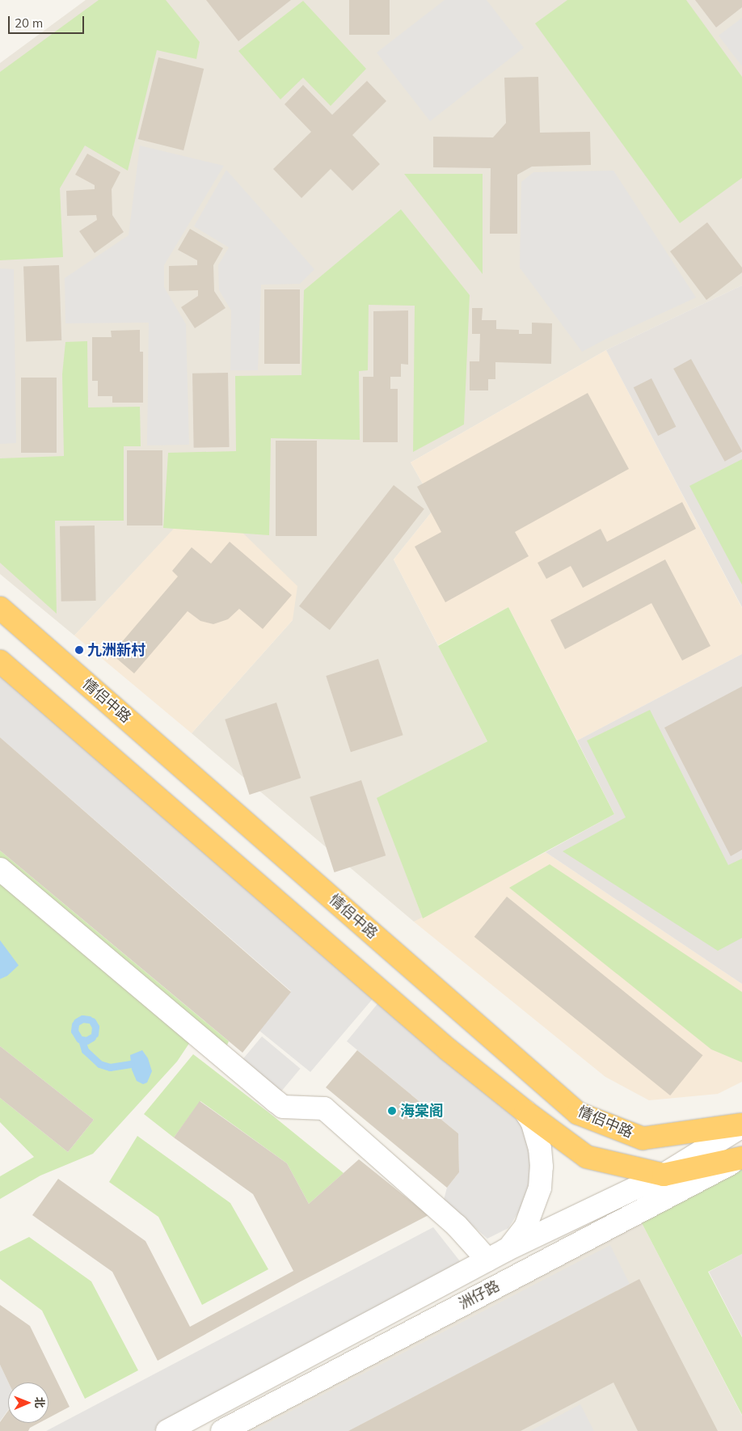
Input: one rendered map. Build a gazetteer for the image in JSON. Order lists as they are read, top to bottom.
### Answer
{
  "streets": {
    "highway": ["情侣中路"],
    "street": ["洲仔路"]
  },
  "crossings": [
    ["情侣中路", "洲仔路"]
  ],
  "places": ["九洲新村", "海棠阁"],
  "scale_bar": "20 m",
  "north": "right"
}
